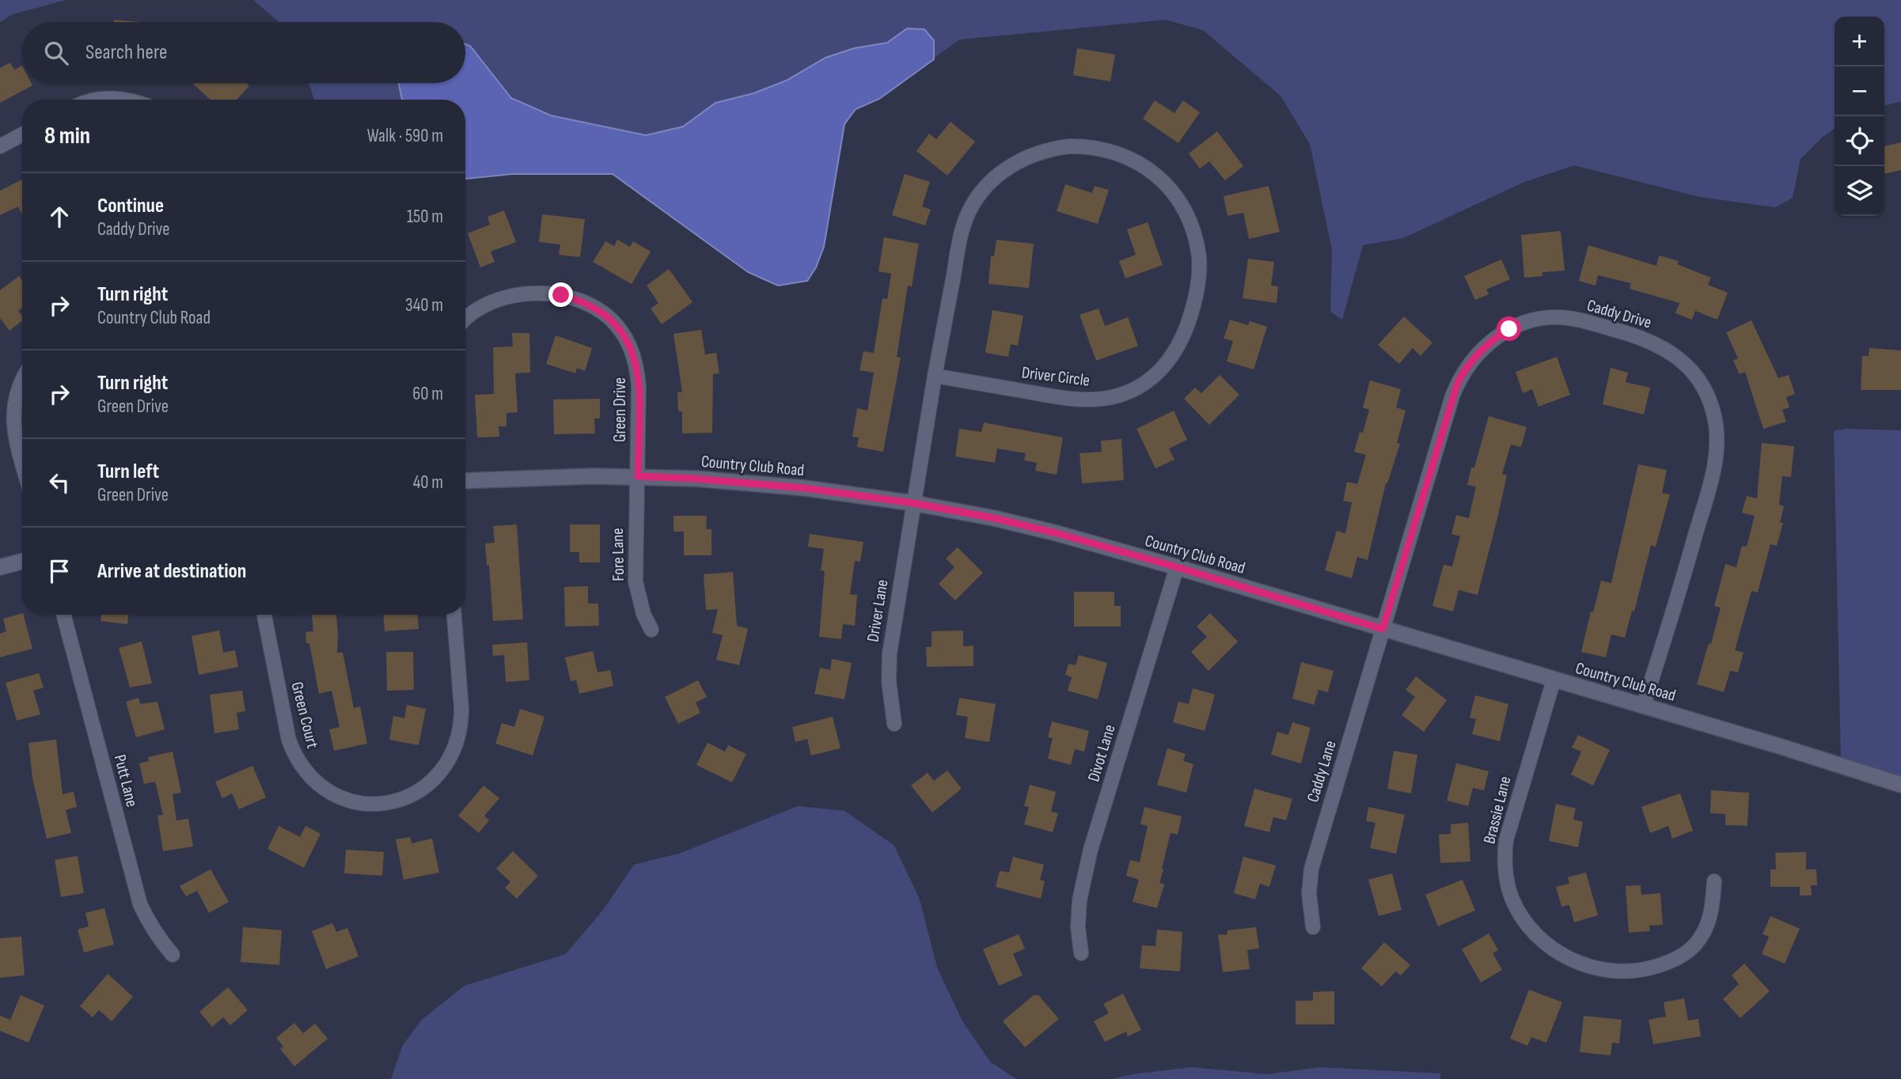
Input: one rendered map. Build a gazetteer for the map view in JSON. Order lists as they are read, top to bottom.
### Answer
{
  "streets": {
    "street": [
      "Caddy Drive",
      "Driver Circle",
      "Green Drive",
      "Country Club Road",
      "Fore Lane",
      "Driver Lane",
      "Green Court",
      "Divot Lane",
      "Caddy Lane",
      "Putt Lane",
      "Brassie Lane"
    ]
  },
  "crossings": [
    ["Caddy Drive", "Country Club Road"],
    ["Caddy Drive", "Caddy Lane"],
    ["Driver Circle", "Country Club Road"],
    ["Driver Circle", "Driver Lane"],
    ["Green Drive", "Country Club Road"],
    ["Green Drive", "Fore Lane"],
    ["Country Club Road", "Fore Lane"],
    ["Country Club Road", "Driver Lane"],
    ["Country Club Road", "Divot Lane"],
    ["Country Club Road", "Caddy Lane"],
    ["Country Club Road", "Brassie Lane"]
  ],
  "page": {
    "map_buttons": ["+", "−"],
    "search": "Search here",
    "heading": ["8 min", "Walk · 590 m"],
    "list": [
      ["Continue", "Caddy Drive", "150 m"],
      ["Turn right", "Country Club Road", "340 m"],
      ["Turn right", "Green Drive", "60 m"],
      ["Turn left", "Green Drive", "40 m"],
      "Arrive at destination"
    ]
  }
}
